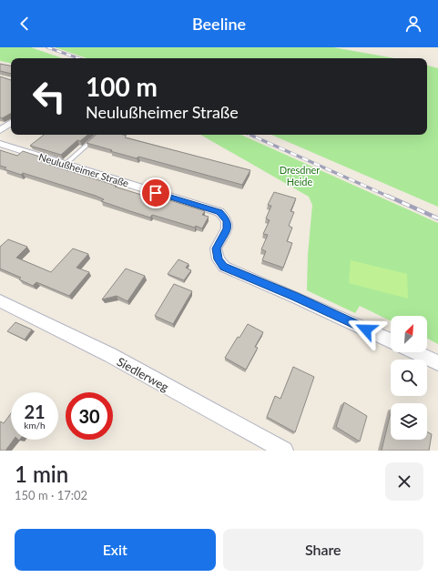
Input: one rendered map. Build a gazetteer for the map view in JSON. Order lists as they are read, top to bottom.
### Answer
{
  "streets": {
    "street": ["Neulußheimer Straße", "Siedlerweg"]
  },
  "parks": ["Dresdner Heide"],
  "north": "top right",
  "page": {
    "header": "Beeline",
    "turn": ["100 m", "Neulußheimer Straße"],
    "speed": "21 km/h",
    "limit": "30",
    "heading": ["1 min", "150 m · 17:02"],
    "buttons": ["Exit", "Share"]
  }
}
